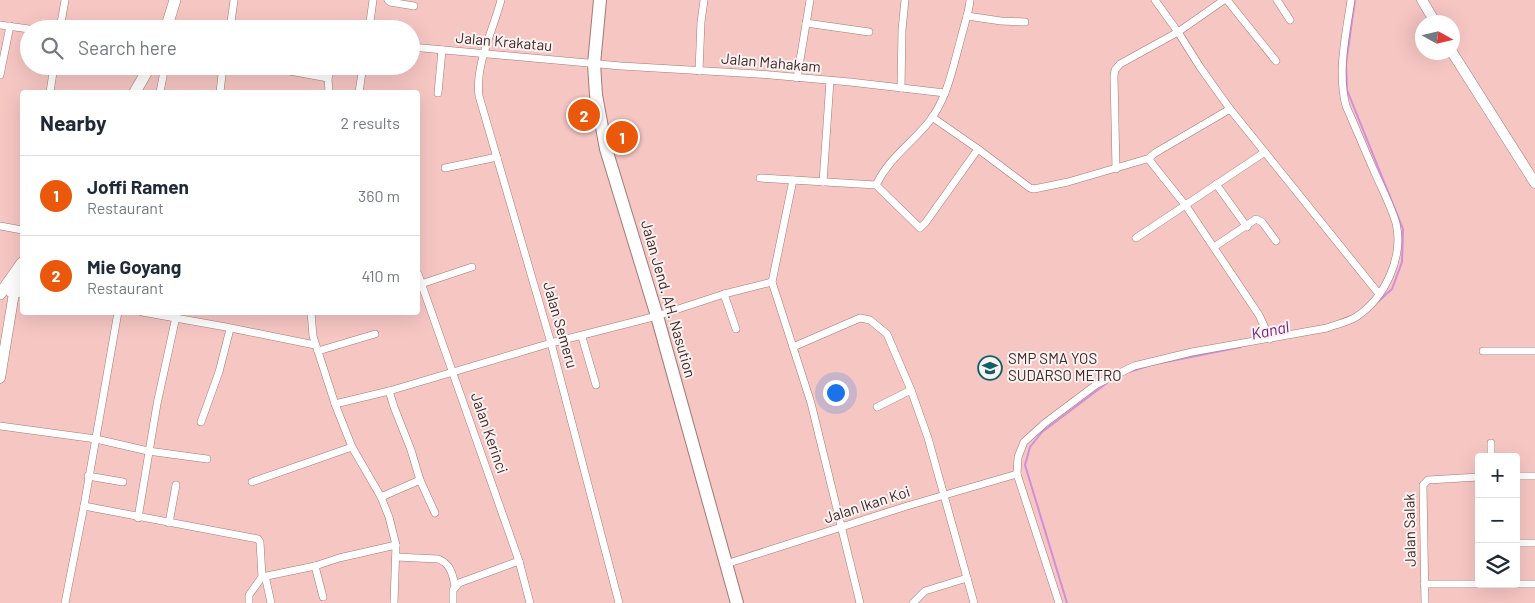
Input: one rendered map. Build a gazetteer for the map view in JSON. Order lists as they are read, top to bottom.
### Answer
{
  "streets": {
    "highway": ["Jalan Jend. AH. Nasution"],
    "street": [
      "Jalan Krakatau",
      "Jalan Mahakam",
      "Jalan Semeru",
      "Jalan Kerinci",
      "Jalan Ikan Koi",
      "Jalan Salak"
    ]
  },
  "crossings": [
    ["Jalan Krakatau", "Jalan Mahakam"],
    ["Jalan Krakatau", "Jalan Jend. AH. Nasution"],
    ["Jalan Krakatau", "Jalan Semeru"],
    ["Jalan Mahakam", "Jalan Jend. AH. Nasution"],
    ["Jalan Jend. AH. Nasution", "Jalan Ikan Koi"]
  ],
  "water": ["Kanal"],
  "places": {
    "school or university": ["SMP SMA YOS SUDARSO METRO"]
  },
  "north": "right",
  "page": {
    "search": "Search here",
    "heading": ["Nearby", "2 results"],
    "pins": ["2", "1"],
    "list": [
      {
        "mark": "1",
        "name": "Joffi Ramen",
        "note": "Restaurant",
        "value": "360 m"
      },
      {
        "mark": "2",
        "name": "Mie Goyang",
        "note": "Restaurant",
        "value": "410 m"
      }
    ],
    "map_buttons": ["+", "−"]
  }
}
